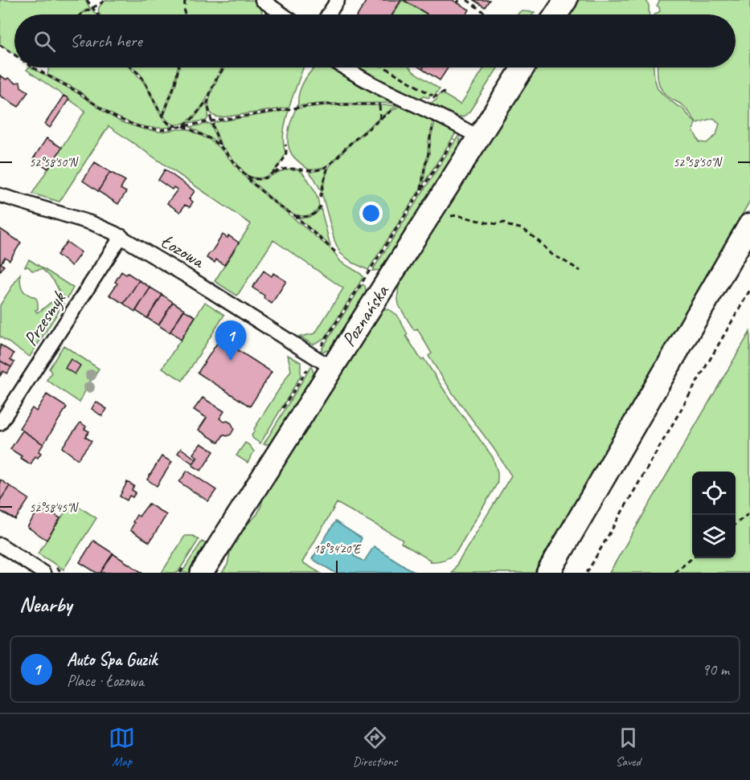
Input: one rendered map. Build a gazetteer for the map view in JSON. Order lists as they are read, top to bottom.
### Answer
{
  "streets": {
    "main road": ["Poznańska"],
    "street": ["Łozowa", "Przesmyk"]
  },
  "crossings": [
    ["Łozowa", "Poznańska"],
    ["Łozowa", "Przesmyk"]
  ],
  "page": {
    "search": "Search here",
    "pins": "1",
    "heading": "Nearby",
    "list": [
      {
        "mark": "1",
        "name": "Auto Spa Guzik",
        "note": "Place · Łozowa",
        "value": "90 m"
      }
    ],
    "nav": ["Map", "Directions", "Saved"]
  },
  "coordinates": ["52°58'50\"N", "52°58'45\"N", "18°34'20\"E"]
}
